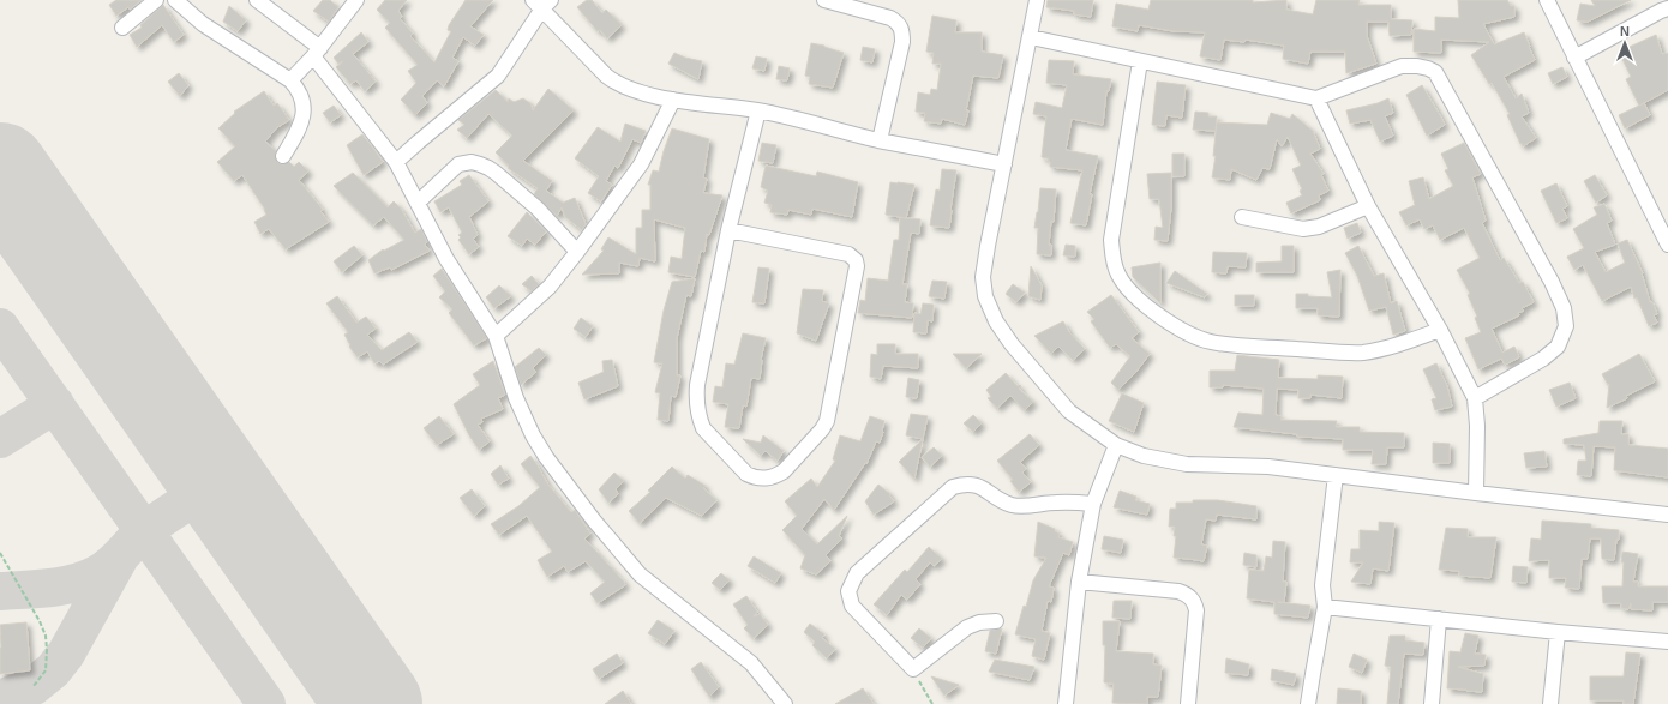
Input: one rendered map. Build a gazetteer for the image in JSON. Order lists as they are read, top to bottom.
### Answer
{
  "north": "top"
}
